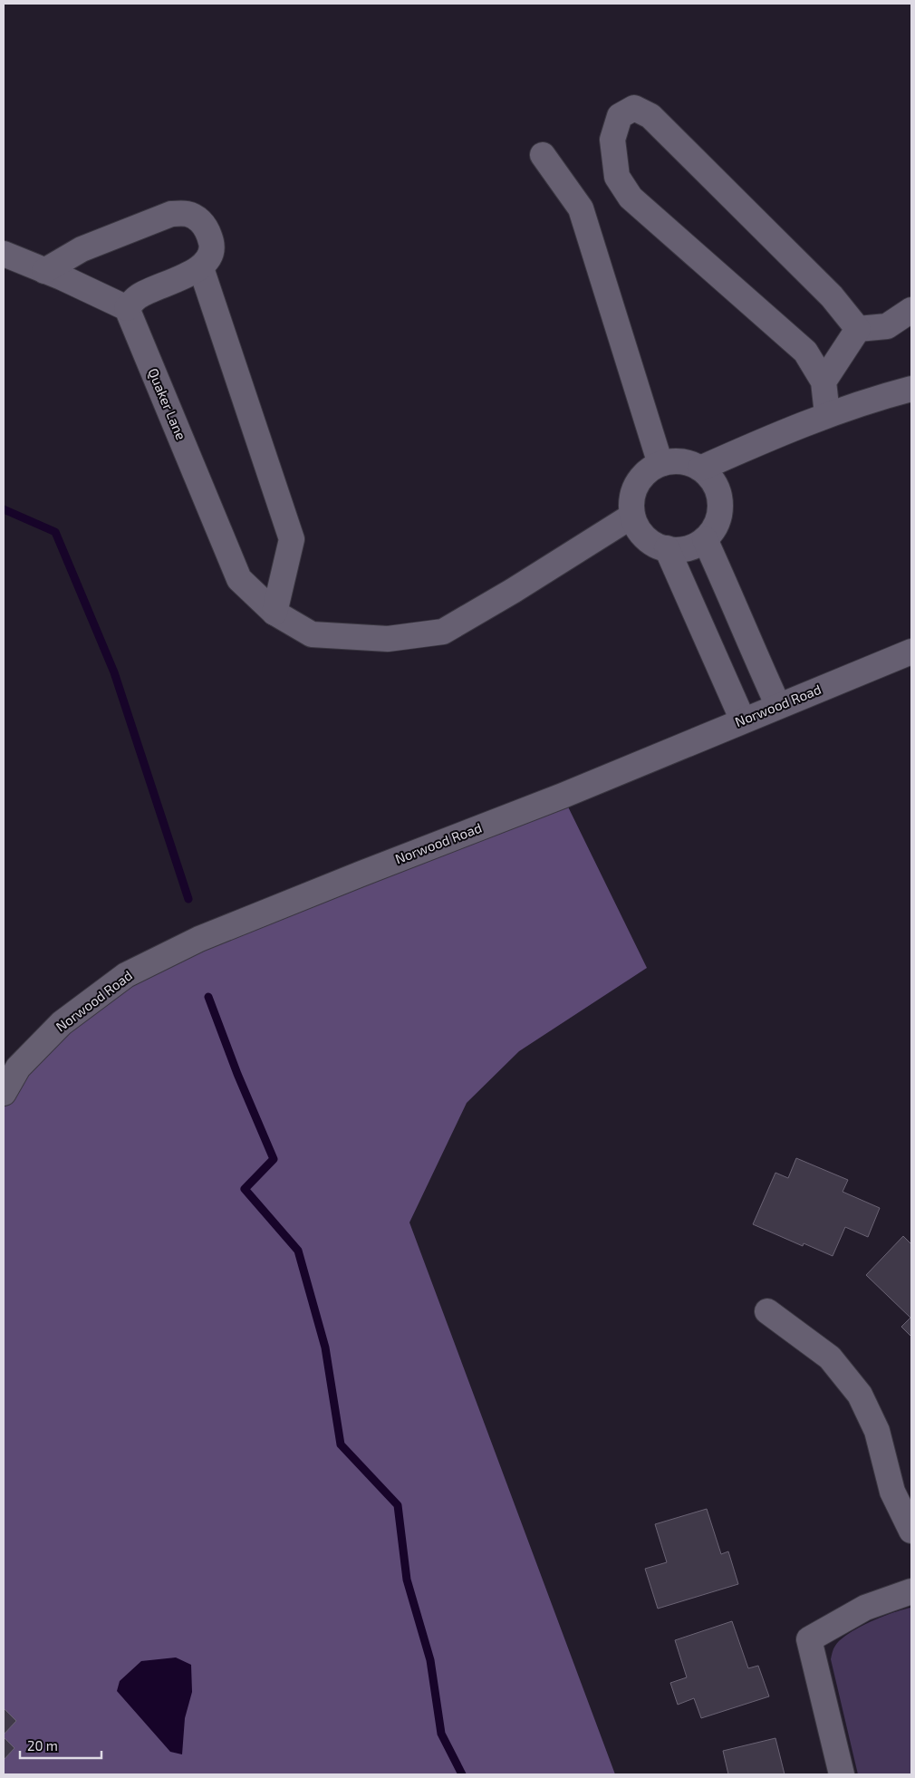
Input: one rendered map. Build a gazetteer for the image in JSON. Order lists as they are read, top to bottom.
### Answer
{
  "streets": {
    "street": ["Quaker Lane", "Norwood Road"]
  },
  "scale_bar": "20 m"
}
